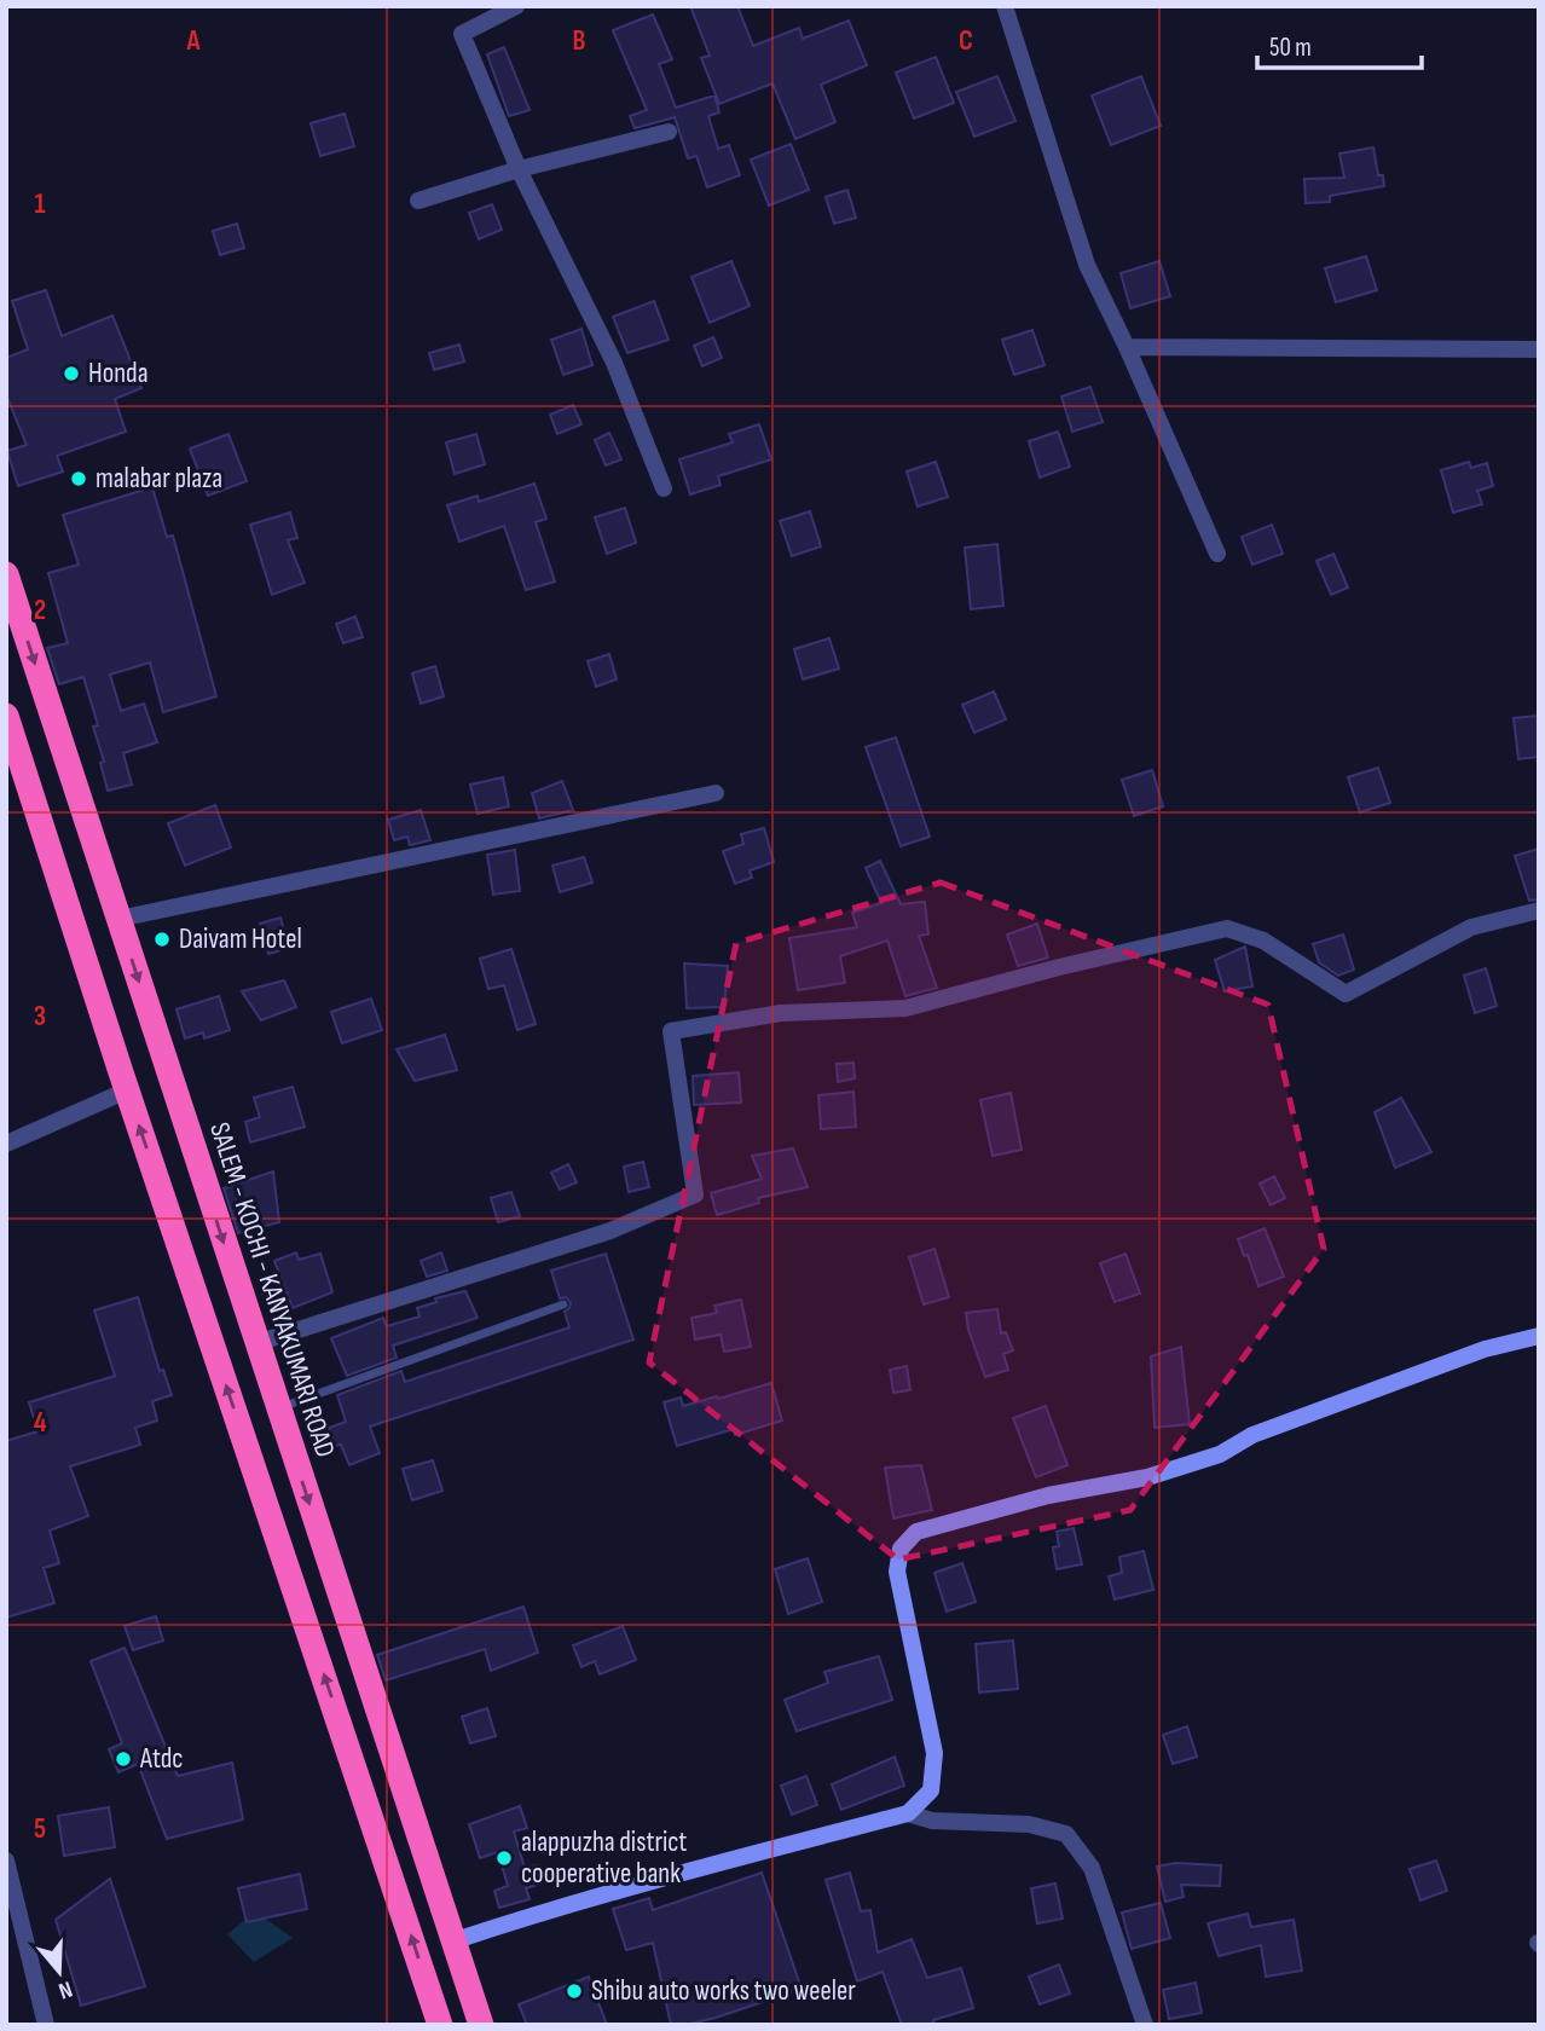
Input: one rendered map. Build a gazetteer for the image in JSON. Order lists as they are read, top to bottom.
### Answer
{
  "streets": {
    "highway": ["SALEM - KOCHI - KANYAKUMARI ROAD"]
  },
  "places": [
    "Honda",
    "malabar plaza",
    "Daivam Hotel",
    "Atdc",
    "alappuzha district cooperative bank",
    "Shibu auto works two weeler"
  ],
  "scale_bar": "50 m",
  "north": "bottom",
  "grid": {
    "columns": ["A", "B", "C"],
    "rows": [
      "1",
      "2",
      "3",
      "4",
      "5"
    ]
  }
}
